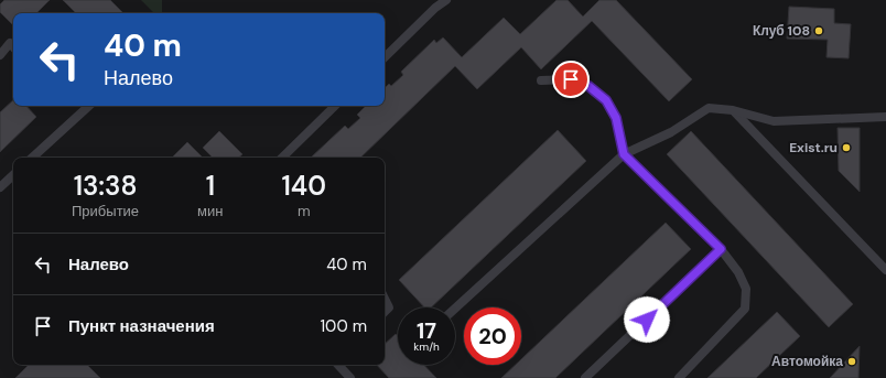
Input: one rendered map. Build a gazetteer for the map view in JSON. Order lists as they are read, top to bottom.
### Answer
{
  "places": ["Клуб 108", "Exist.ru", "Автомойка"],
  "page": {
    "turn": ["40 m", "Налево"],
    "eta": [
      "13:38",
      "Прибытие",
      "1",
      "мин",
      "140",
      "m"
    ],
    "list": [
      {
        "name": "Налево",
        "value": "40 m"
      },
      {
        "name": "Пункт назначения",
        "value": "100 m"
      }
    ],
    "speed": "17 km/h",
    "limit": "20"
  }
}
